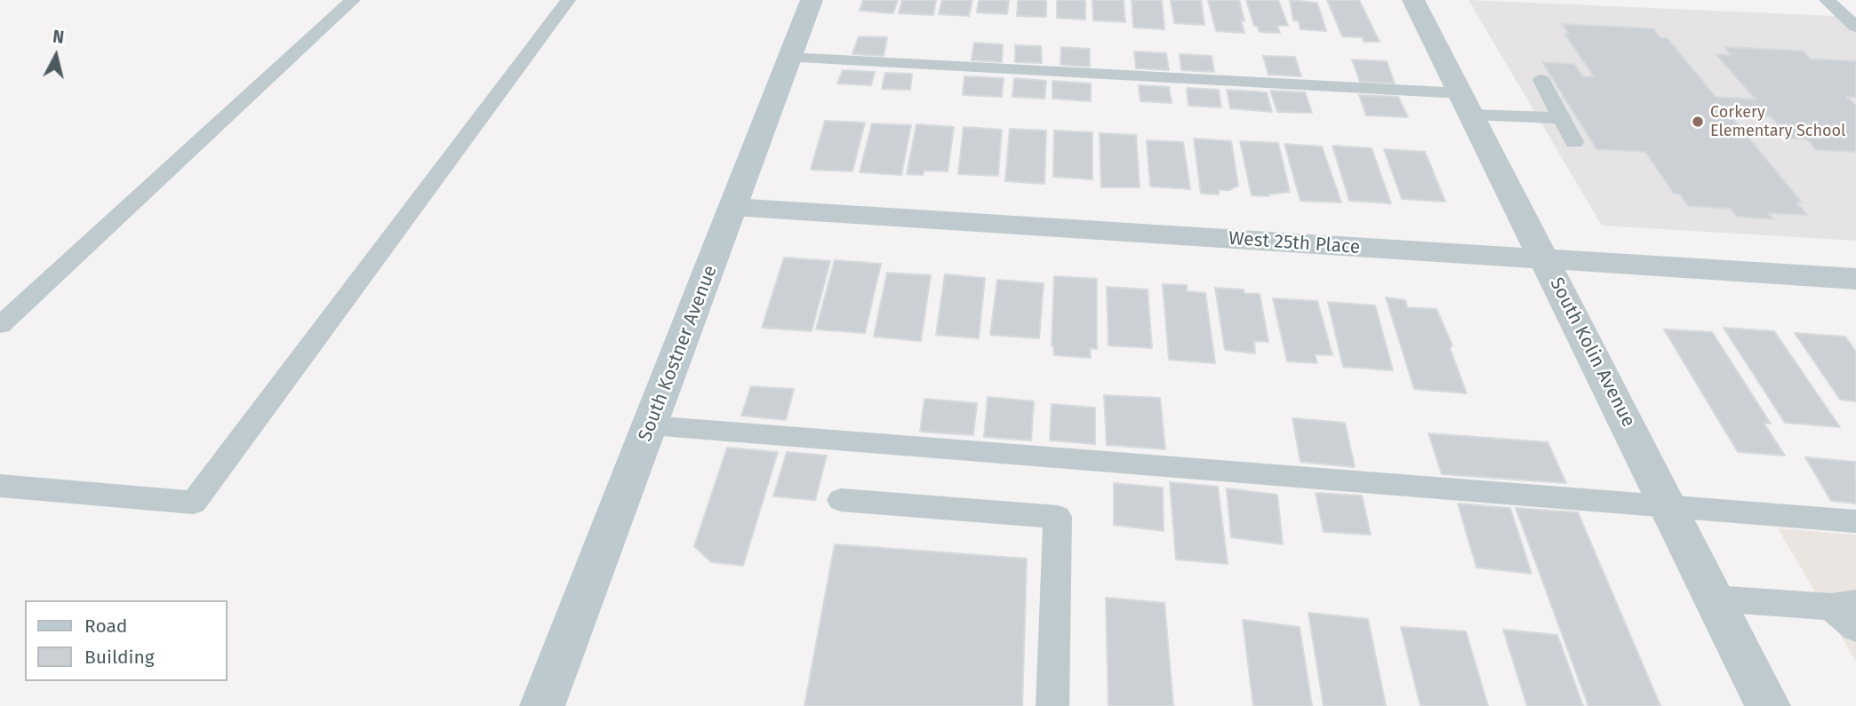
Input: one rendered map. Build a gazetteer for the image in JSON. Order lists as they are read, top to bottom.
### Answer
{
  "streets": {
    "street": ["West 25th Place", "South Kolin Avenue", "South Kostner Avenue"]
  },
  "crossings": [
    ["West 25th Place", "South Kolin Avenue"],
    ["West 25th Place", "South Kostner Avenue"]
  ],
  "places": ["Corkery Elementary School"],
  "legend": ["Road", "Building"],
  "north": "top"
}
